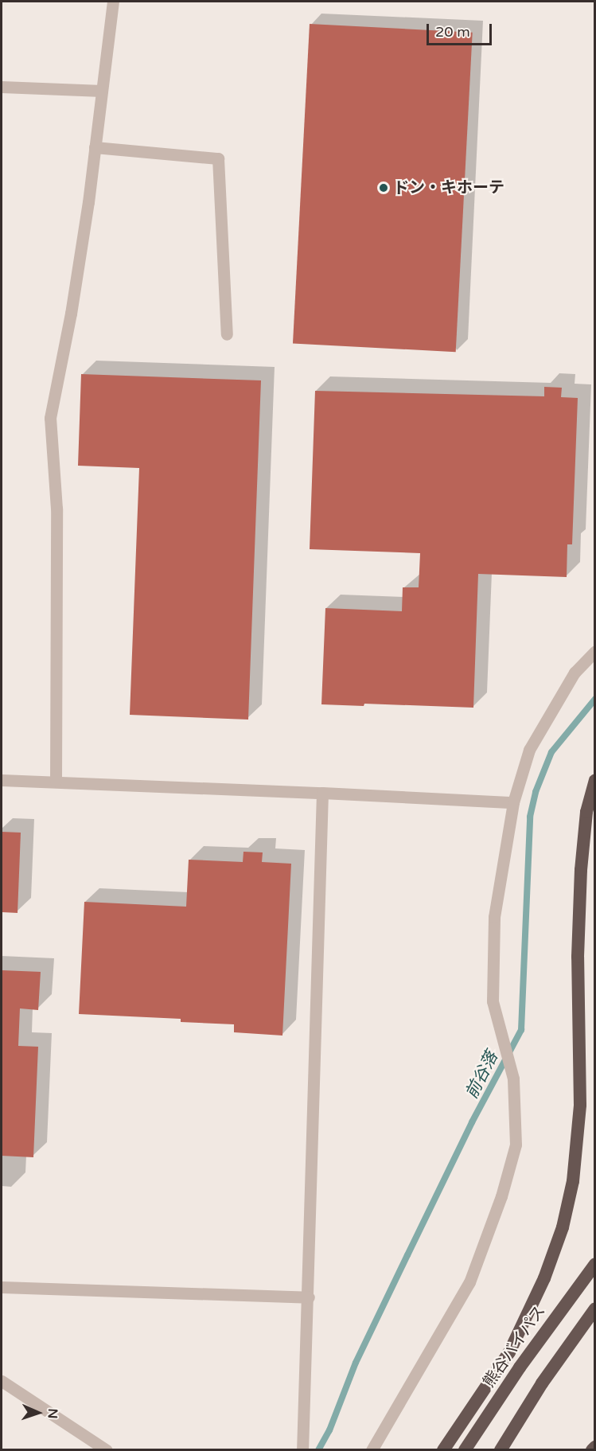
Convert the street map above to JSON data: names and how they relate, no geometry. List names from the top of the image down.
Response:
{
  "streets": {
    "highway": ["熊谷バイパス"]
  },
  "water": ["前谷落"],
  "places": ["ドン・キホーテ"],
  "scale_bar": "20 m",
  "north": "right"
}
